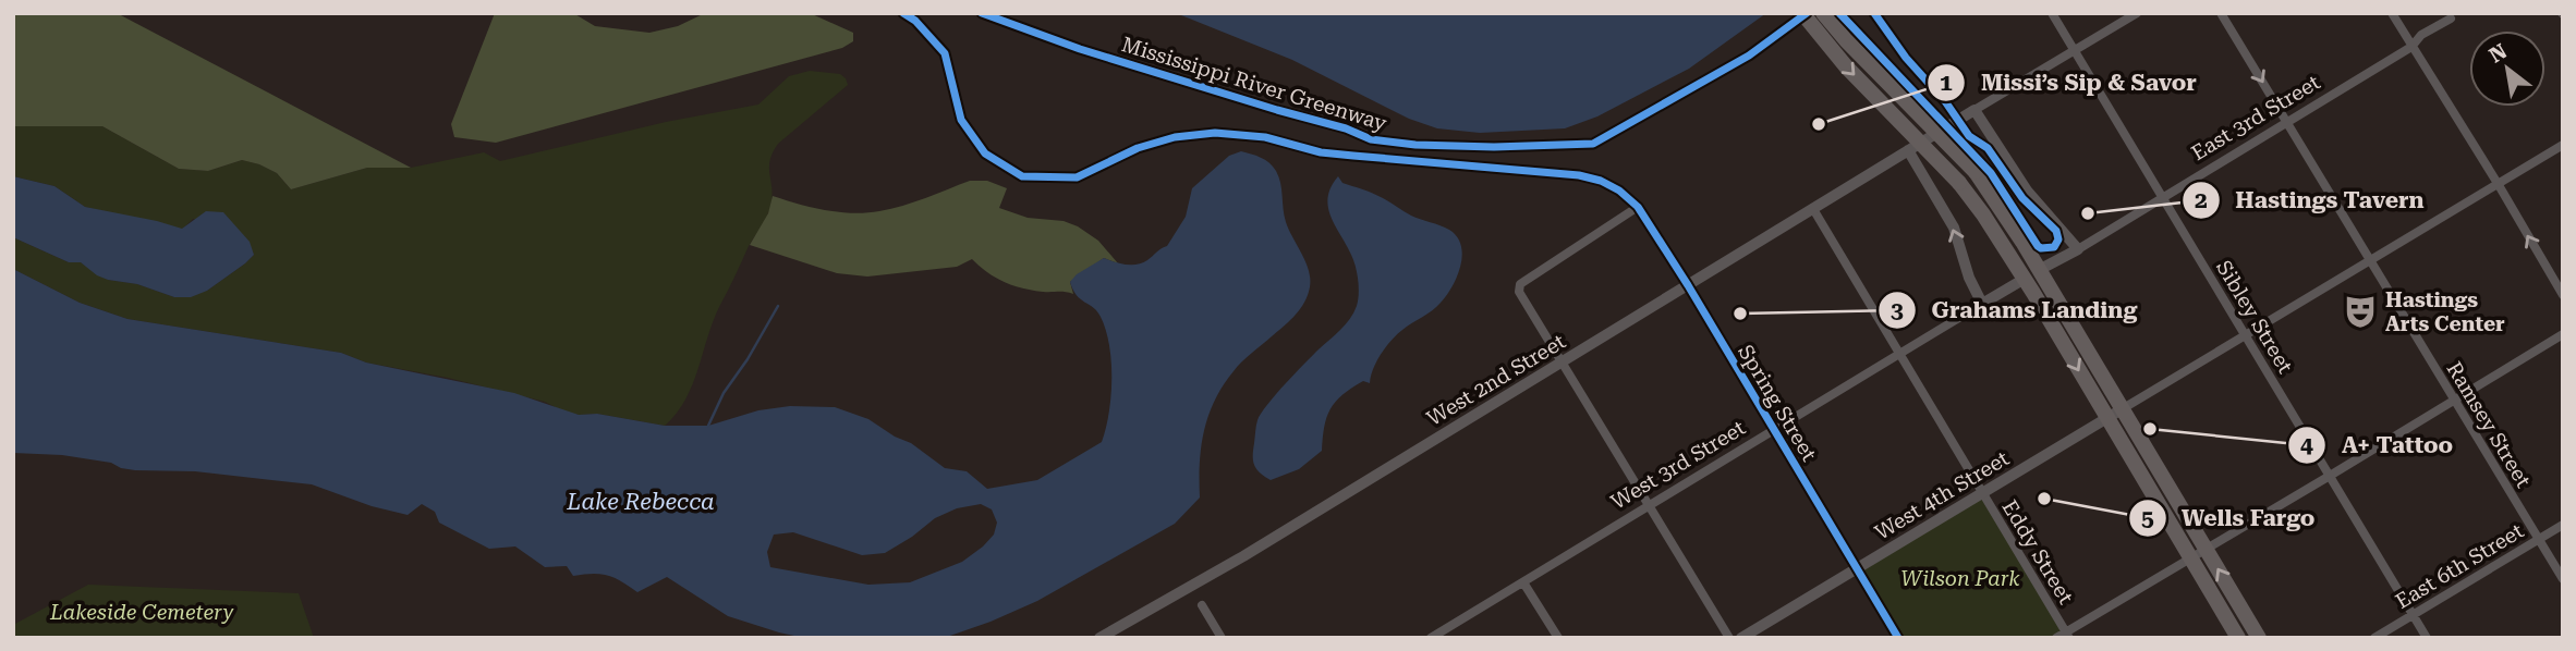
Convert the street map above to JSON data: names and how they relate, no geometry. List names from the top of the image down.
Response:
{
  "streets": {
    "street": [
      "East 3rd Street",
      "Sibley Street",
      "West 2nd Street",
      "Spring Street",
      "Ramsey Street",
      "West 3rd Street",
      "West 4th Street",
      "Eddy Street",
      "East 6th Street"
    ],
    "cycle path": ["Mississippi River Greenway"]
  },
  "crossings": [
    ["East 3rd Street", "Sibley Street"],
    ["East 3rd Street", "Ramsey Street"],
    ["East 3rd Street", "West 3rd Street"],
    ["Sibley Street", "East 6th Street"],
    ["West 2nd Street", "Spring Street"],
    ["West 2nd Street", "Eddy Street"],
    ["Spring Street", "West 3rd Street"],
    ["Spring Street", "West 4th Street"],
    ["Ramsey Street", "East 6th Street"],
    ["West 3rd Street", "Eddy Street"],
    ["West 4th Street", "Eddy Street"]
  ],
  "water": ["Lake Rebecca"],
  "parks": ["Wilson Park", "Lakeside Cemetery"],
  "places": {
    "other": [
      "Missi’s Sip & Savor",
      "Hastings Tavern",
      "Grahams Landing",
      "A+ Tattoo",
      "Wells Fargo"
    ],
    "theatre": ["Hastings Arts Center"]
  },
  "north": "top left"
}
